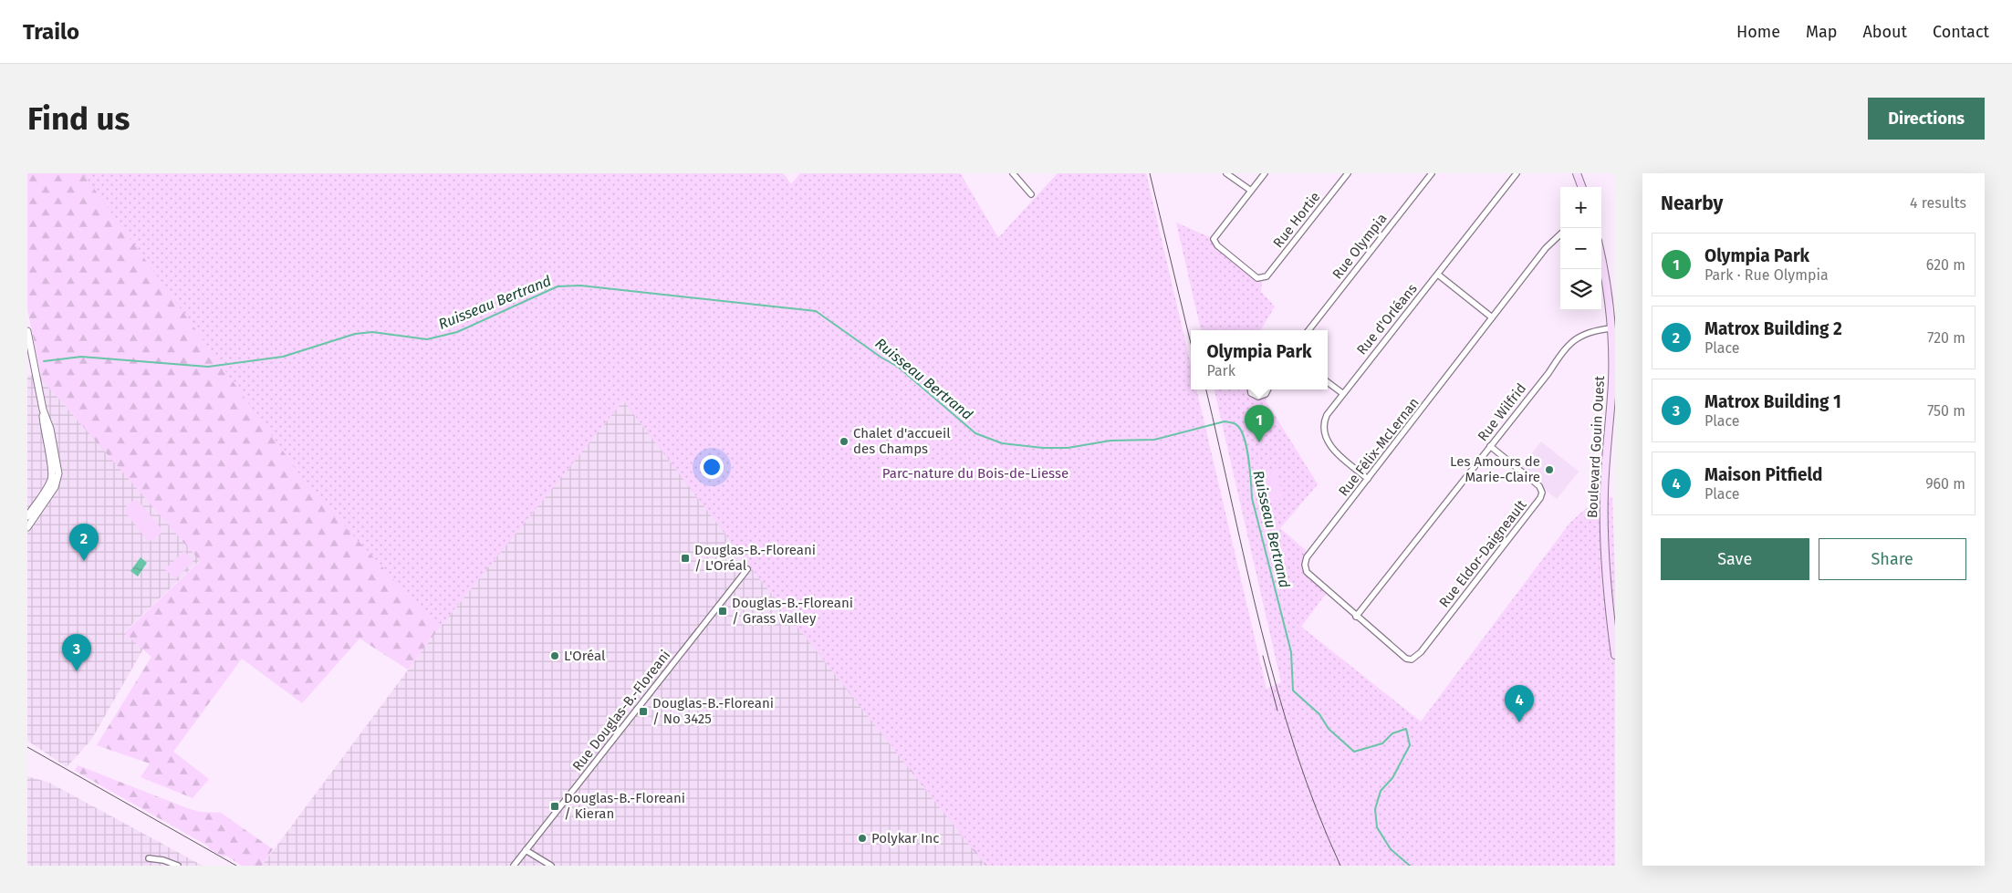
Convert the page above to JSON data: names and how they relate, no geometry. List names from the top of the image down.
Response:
{
  "streets": {
    "main road": ["Boulevard Gouin Ouest"],
    "street": [
      "Rue Hortie",
      "Rue Olympia",
      "Rue d'Orléans",
      "Rue Wilfrid",
      "Rue Félix-McLernan",
      "Rue Eldor-Daigneault",
      "Rue Douglas-B.-Floreani"
    ]
  },
  "crossings": [
    ["Rue d'Orléans", "Rue Félix-McLernan"],
    ["Rue Wilfrid", "Rue Félix-McLernan"],
    ["Rue Wilfrid", "Boulevard Gouin Ouest"],
    ["Rue Wilfrid", "Rue Eldor-Daigneault"],
    ["Rue Félix-McLernan", "Rue Eldor-Daigneault"]
  ],
  "water": ["Ruisseau Bertrand"],
  "parks": ["Parc-nature du Bois-de-Liesse"],
  "places": {
    "other": [
      "Chalet d'accueil des Champs",
      "Les Amours de Marie-Claire",
      "L'Oréal",
      "Polykar Inc"
    ],
    "transit": [
      "Douglas-B.-Floreani / L'Oréal",
      "Douglas-B.-Floreani / Grass Valley",
      "Douglas-B.-Floreani / No 3425",
      "Douglas-B.-Floreani / Kieran"
    ]
  },
  "page": {
    "header": "Trailo",
    "nav": [
      "Home",
      "Map",
      "About",
      "Contact"
    ],
    "buttons": [
      "Directions",
      ["Save", "Share"]
    ],
    "title": "Find us",
    "heading": ["Nearby", "4 results"],
    "map_buttons": ["+", "−"],
    "list": [
      {
        "mark": "1",
        "name": "Olympia Park",
        "note": "Park · Rue Olympia",
        "value": "620 m"
      },
      {
        "mark": "2",
        "name": "Matrox Building 2",
        "note": "Place",
        "value": "720 m"
      },
      {
        "mark": "3",
        "name": "Matrox Building 1",
        "note": "Place",
        "value": "750 m"
      },
      {
        "mark": "4",
        "name": "Maison Pitfield",
        "note": "Place",
        "value": "960 m"
      }
    ],
    "popup": ["Olympia Park", "Park"],
    "pins": [
      "1",
      "2",
      "3",
      "4"
    ]
  }
}
